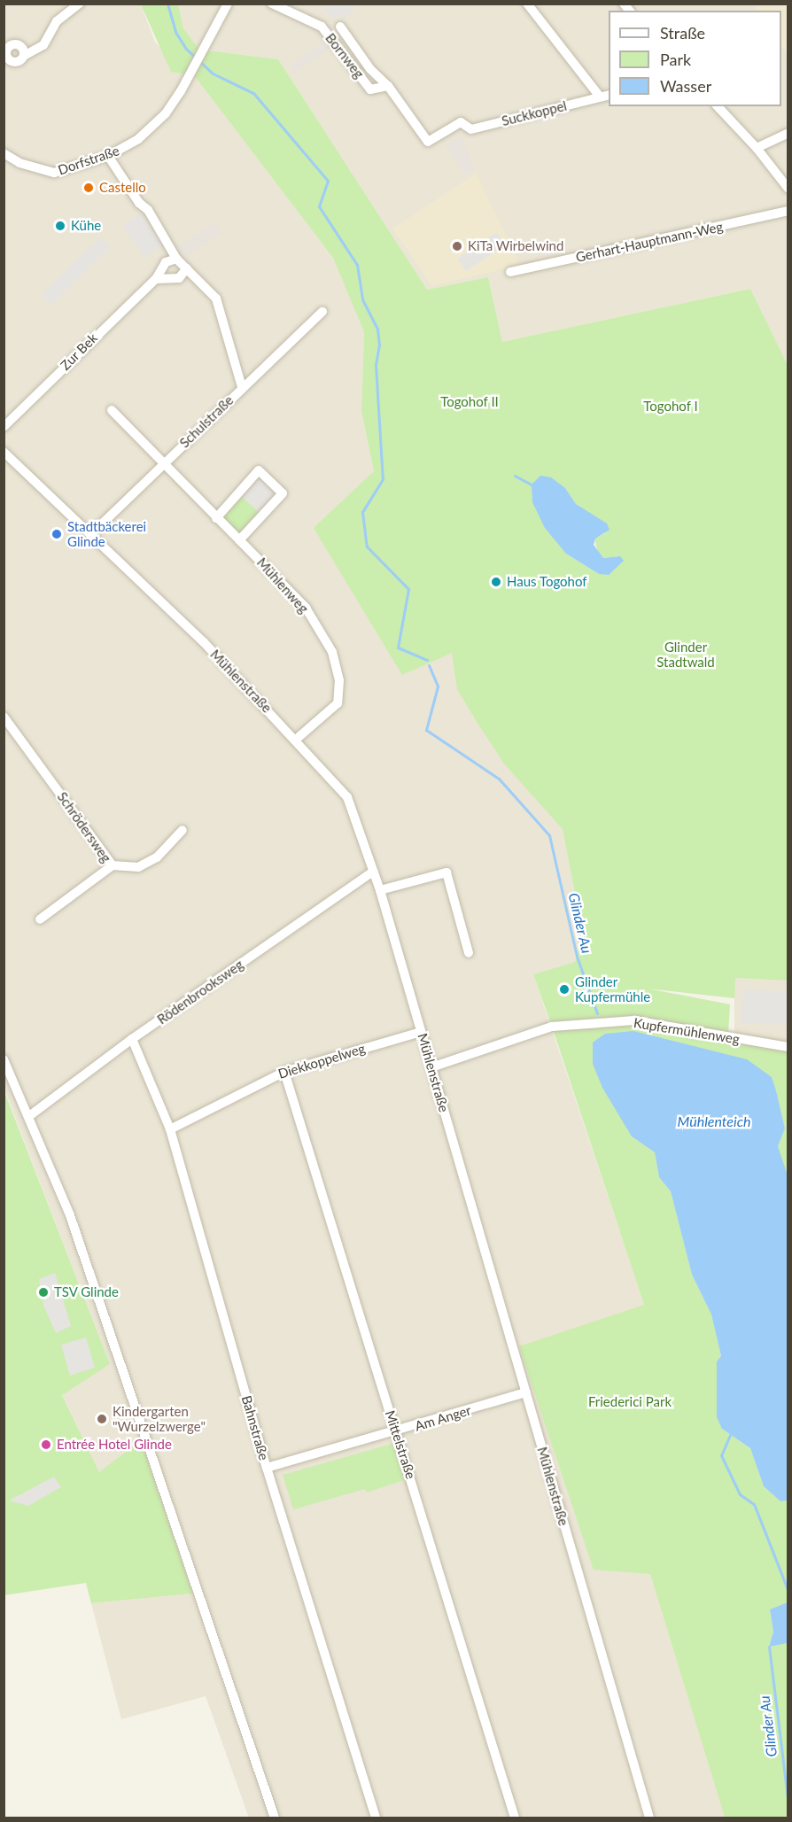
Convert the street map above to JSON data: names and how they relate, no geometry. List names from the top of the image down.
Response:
{
  "streets": {
    "street": [
      "Bornweg",
      "Suckkoppel",
      "Dorfstraße",
      "Gerhart-Hauptmann-Weg",
      "Zur Bek",
      "Schulstraße",
      "Mühlenweg",
      "Mühlenstraße",
      "Schrödersweg",
      "Rödenbrooksweg",
      "Kupfermühlenweg",
      "Diekkoppelweg",
      "Am Anger",
      "Bahnstraße",
      "Mittelstraße"
    ]
  },
  "crossings": [
    ["Bornweg", "Suckkoppel"],
    ["Schulstraße", "Mühlenweg"],
    ["Schulstraße", "Mühlenstraße"],
    ["Mühlenweg", "Mühlenstraße"],
    ["Mühlenstraße", "Rödenbrooksweg"],
    ["Mühlenstraße", "Kupfermühlenweg"],
    ["Mühlenstraße", "Diekkoppelweg"],
    ["Mühlenstraße", "Am Anger"],
    ["Rödenbrooksweg", "Bahnstraße"],
    ["Diekkoppelweg", "Bahnstraße"],
    ["Diekkoppelweg", "Mittelstraße"],
    ["Am Anger", "Bahnstraße"],
    ["Am Anger", "Mittelstraße"]
  ],
  "water": ["Glinder Au", "Mühlenteich"],
  "parks": [
    "Togohof II",
    "Togohof I",
    "Glinder Stadtwald",
    "Friederici Park"
  ],
  "places": [
    "Castello",
    "Kühe",
    "KiTa Wirbelwind",
    "Stadtbäckerei Glinde",
    "Haus Togohof",
    "Glinder Kupfermühle",
    "TSV Glinde",
    "Kindergarten \"Wurzelzwerge\"",
    "Entrée Hotel Glinde"
  ],
  "legend": ["Straße", "Park", "Wasser"]
}
